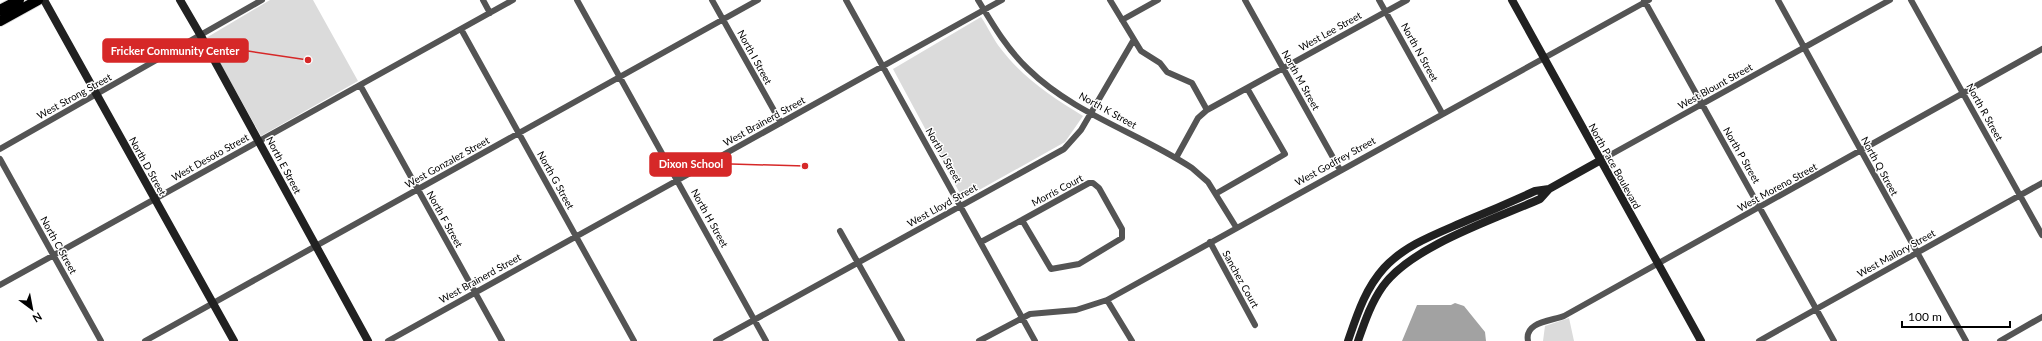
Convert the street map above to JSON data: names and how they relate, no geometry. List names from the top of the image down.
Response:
{
  "streets": {
    "street": [
      "West Lee Street",
      "North N Street",
      "North I Street",
      "North M Street",
      "West Blount Street",
      "West Strong Street",
      "North K Street",
      "North R Street",
      "West Brainerd Street",
      "North J Street",
      "North P Street",
      "West Desoto Street",
      "West Godfrey Street",
      "West Gonzalez Street",
      "North E Street",
      "North D Street",
      "North Pace Boulevard",
      "North Q Street",
      "North G Street",
      "West Moreno Street",
      "Morris Court",
      "West Lloyd Street",
      "North H Street",
      "North F Street",
      "North C Street",
      "West Mallory Street",
      "Sanchez Court"
    ]
  },
  "crossings": [
    ["West Lee Street", "North N Street"],
    ["West Lee Street", "North M Street"],
    ["North N Street", "West Godfrey Street"],
    ["North I Street", "West Brainerd Street"],
    ["North I Street", "West Gonzalez Street"],
    ["North M Street", "West Godfrey Street"],
    ["West Blount Street", "North P Street"],
    ["West Blount Street", "North Pace Boulevard"],
    ["West Blount Street", "North Q Street"],
    ["West Strong Street", "North E Street"],
    ["West Strong Street", "North D Street"],
    ["North K Street", "West Brainerd Street"],
    ["North K Street", "West Godfrey Street"],
    ["North K Street", "West Lloyd Street"],
    ["North R Street", "West Moreno Street"],
    ["North R Street", "West Mallory Street"],
    ["West Brainerd Street", "North J Street"],
    ["West Brainerd Street", "North G Street"],
    ["West Brainerd Street", "North H Street"],
    ["West Brainerd Street", "North F Street"],
    ["North J Street", "West Godfrey Street"],
    ["North J Street", "Morris Court"],
    ["North J Street", "West Lloyd Street"],
    ["North P Street", "West Godfrey Street"],
    ["North P Street", "West Moreno Street"],
    ["North P Street", "West Mallory Street"],
    ["West Desoto Street", "North E Street"],
    ["West Desoto Street", "North D Street"],
    ["West Desoto Street", "North G Street"],
    ["West Desoto Street", "North F Street"],
    ["West Desoto Street", "North C Street"],
    ["West Godfrey Street", "North Pace Boulevard"],
    ["West Godfrey Street", "Sanchez Court"],
    ["West Gonzalez Street", "North E Street"],
    ["West Gonzalez Street", "North D Street"],
    ["West Gonzalez Street", "North G Street"],
    ["West Gonzalez Street", "North H Street"],
    ["West Gonzalez Street", "North F Street"],
    ["North Pace Boulevard", "West Moreno Street"],
    ["North Q Street", "West Moreno Street"],
    ["North Q Street", "West Mallory Street"],
    ["West Lloyd Street", "North H Street"]
  ],
  "places": ["Fricker Community Center", "Dixon School"],
  "scale_bar": "100 m",
  "north": "bottom right"
}
